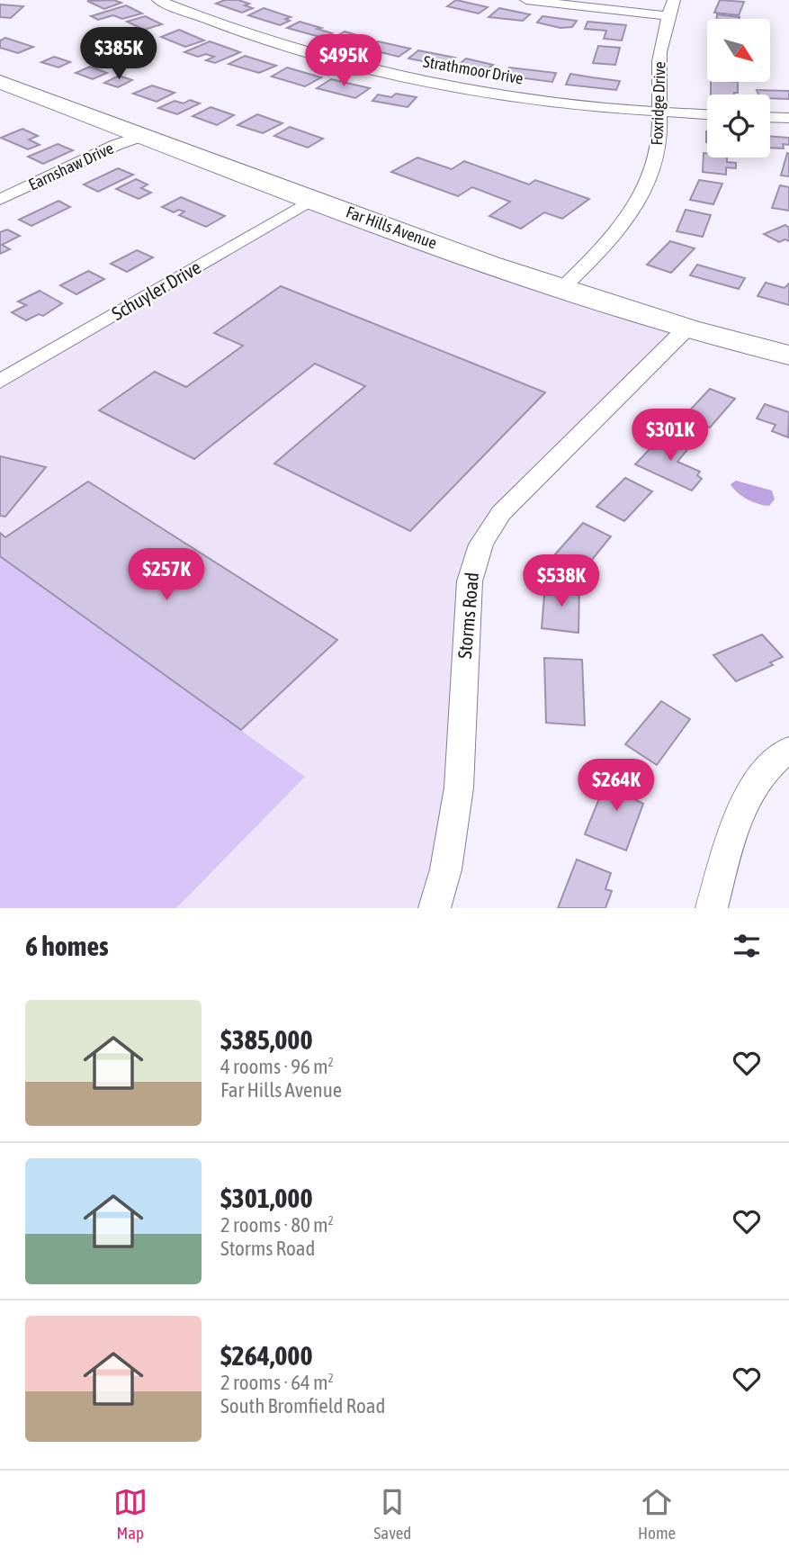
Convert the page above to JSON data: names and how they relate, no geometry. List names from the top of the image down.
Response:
{
  "streets": {
    "main road": ["Far Hills Avenue"],
    "street": [
      "Strathmoor Drive",
      "Foxridge Drive",
      "Earnshaw Drive",
      "Schuyler Drive",
      "Storms Road"
    ]
  },
  "crossings": [
    ["Strathmoor Drive", "Foxridge Drive"],
    ["Foxridge Drive", "Far Hills Avenue"],
    ["Earnshaw Drive", "Far Hills Avenue"],
    ["Far Hills Avenue", "Schuyler Drive"],
    ["Far Hills Avenue", "Storms Road"]
  ],
  "north": "bottom right",
  "page": {
    "price": [
      "$385K",
      "$495K",
      "$301K",
      "$257K",
      "$538K",
      "$264K"
    ],
    "heading": "6 homes",
    "list": [
      {
        "name": "$385,000",
        "note": "4 rooms · 96 m² · Far Hills Avenue"
      },
      {
        "name": "$301,000",
        "note": "2 rooms · 80 m² · Storms Road"
      },
      {
        "name": "$264,000",
        "note": "2 rooms · 64 m² · South Bromfield Road"
      }
    ],
    "tabs": ["Map", "Saved", "Home"]
  }
}
